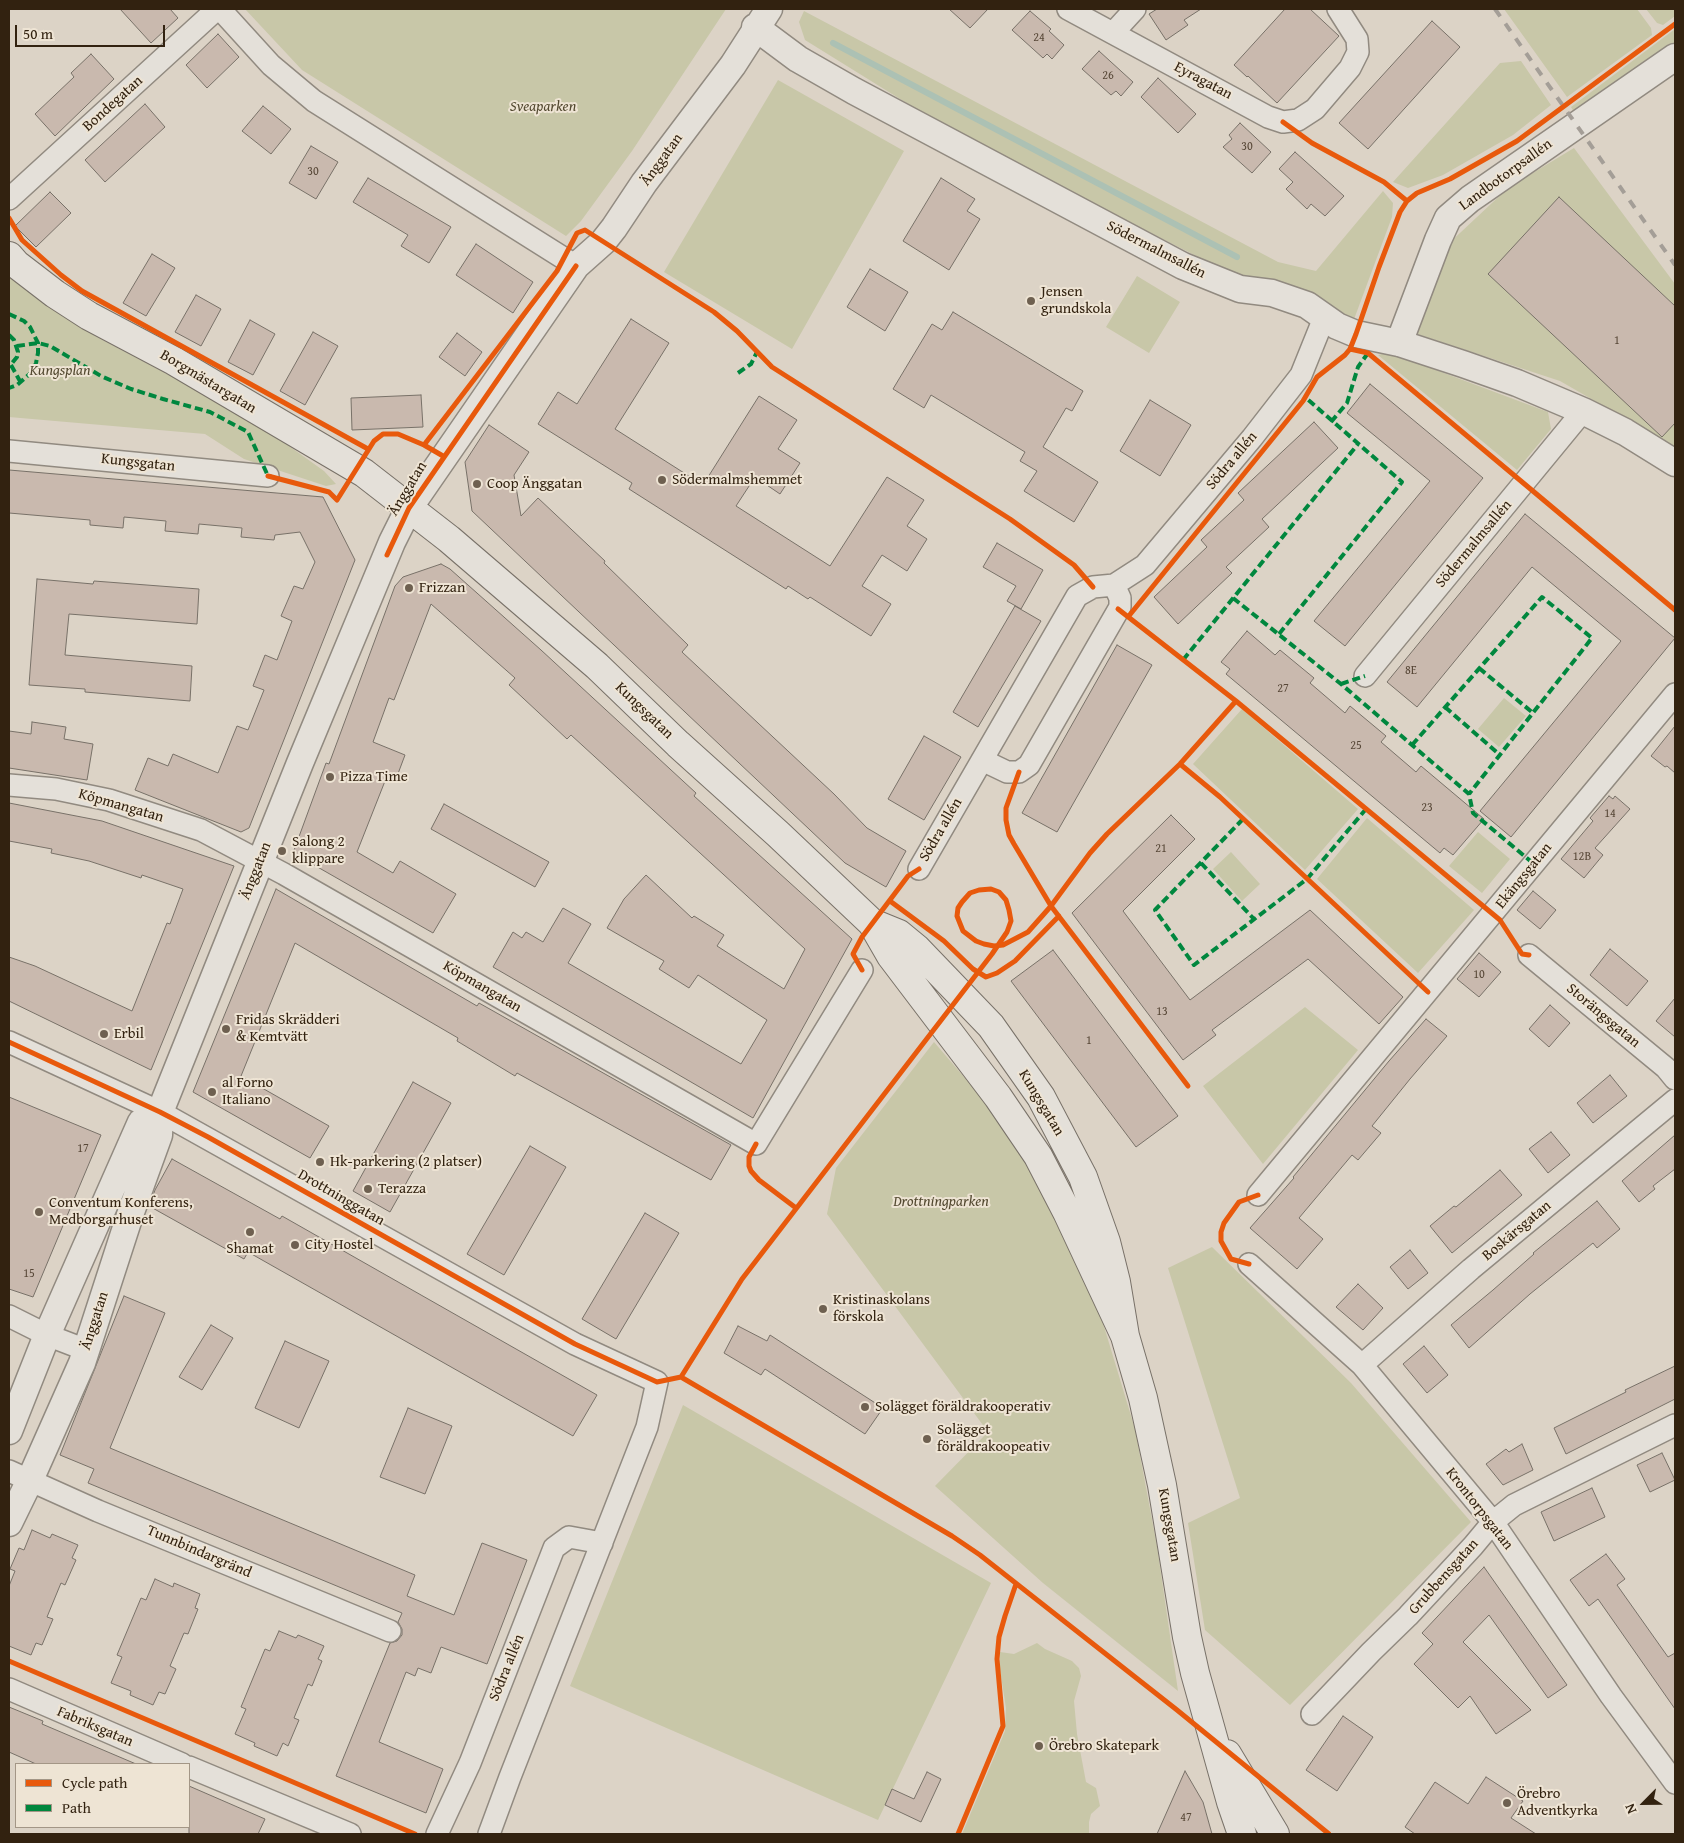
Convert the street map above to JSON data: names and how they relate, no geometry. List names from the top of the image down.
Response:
{
  "streets": {
    "main road": ["Borgmästargatan", "Kungsgatan"],
    "street": [
      "Eyragatan",
      "Bondegatan",
      "Änggatan",
      "Landbotorpsallén",
      "Södermalmsallén",
      "Södra allén",
      "Köpmangatan",
      "Ekängsgatan",
      "Storängsgatan",
      "Drottninggatan",
      "Boskärsgatan",
      "Krontorpsgatan",
      "Tunnbindargränd",
      "Grubbensgatan",
      "Fabriksgatan"
    ]
  },
  "crossings": [
    ["Änggatan", "Södermalmsallén"],
    ["Änggatan", "Borgmästargatan"],
    ["Änggatan", "Kungsgatan"],
    ["Änggatan", "Köpmangatan"],
    ["Änggatan", "Drottninggatan"],
    ["Änggatan", "Tunnbindargränd"],
    ["Landbotorpsallén", "Södermalmsallén"],
    ["Södermalmsallén", "Södra allén"],
    ["Borgmästargatan", "Kungsgatan"],
    ["Södra allén", "Drottninggatan"],
    ["Boskärsgatan", "Krontorpsgatan"],
    ["Krontorpsgatan", "Grubbensgatan"]
  ],
  "parks": ["Sveaparken", "Kungsplan", "Drottningparken"],
  "places": [
    "Jensen grundskola",
    "Södermalmshemmet",
    "Coop Änggatan",
    "Frizzan",
    "Pizza Time",
    "Salong 2 klippare",
    "Fridas Skrädderi & Kemtvätt",
    "Erbil",
    "al Forno Italiano",
    "Hk-parkering (2 platser)",
    "Terazza",
    "Conventum Konferens, Medborgarhuset",
    "Shamat",
    "City Hostel",
    "Kristinaskolans förskola",
    "Solägget föräldrakooperativ",
    "Solägget föräldrakoopeativ",
    "Örebro Skatepark",
    "Örebro Adventkyrka"
  ],
  "house_numbers": [
    "24",
    "26",
    "30",
    "30",
    "1",
    "8E",
    "27",
    "25",
    "23",
    "14",
    "21",
    "12B",
    "10",
    "13",
    "1",
    "17",
    "15",
    "47"
  ],
  "legend": ["Cycle path", "Path"],
  "scale_bar": "50 m",
  "north": "bottom left"
}
